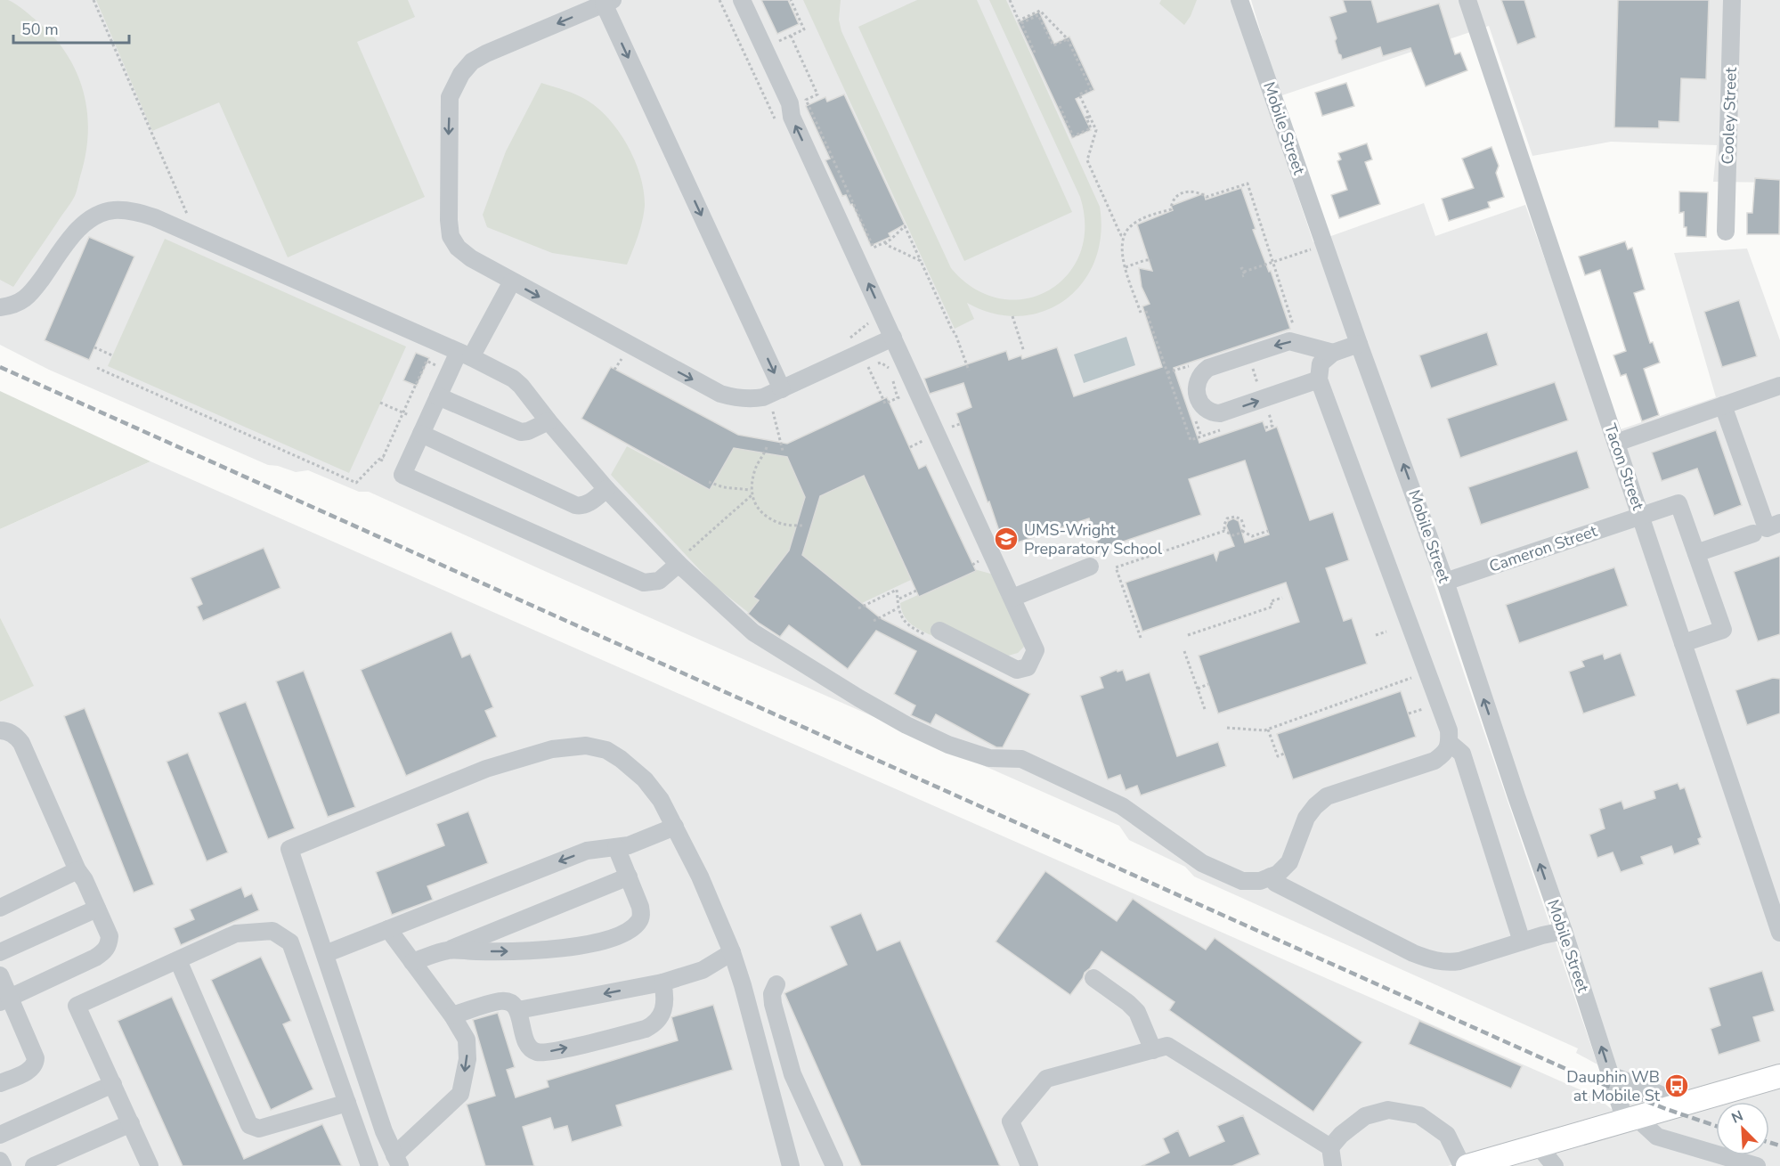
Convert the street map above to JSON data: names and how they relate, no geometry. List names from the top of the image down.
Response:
{
  "streets": {
    "street": [
      "Cooley Street",
      "Mobile Street",
      "Tacon Street",
      "Cameron Street"
    ]
  },
  "crossings": [
    ["Mobile Street", "Cameron Street"],
    ["Tacon Street", "Cameron Street"]
  ],
  "places": {
    "school or university": ["UMS-Wright Preparatory School"],
    "bus stop": ["Dauphin WB at Mobile St"]
  },
  "scale_bar": "50 m",
  "north": "top left"
}
